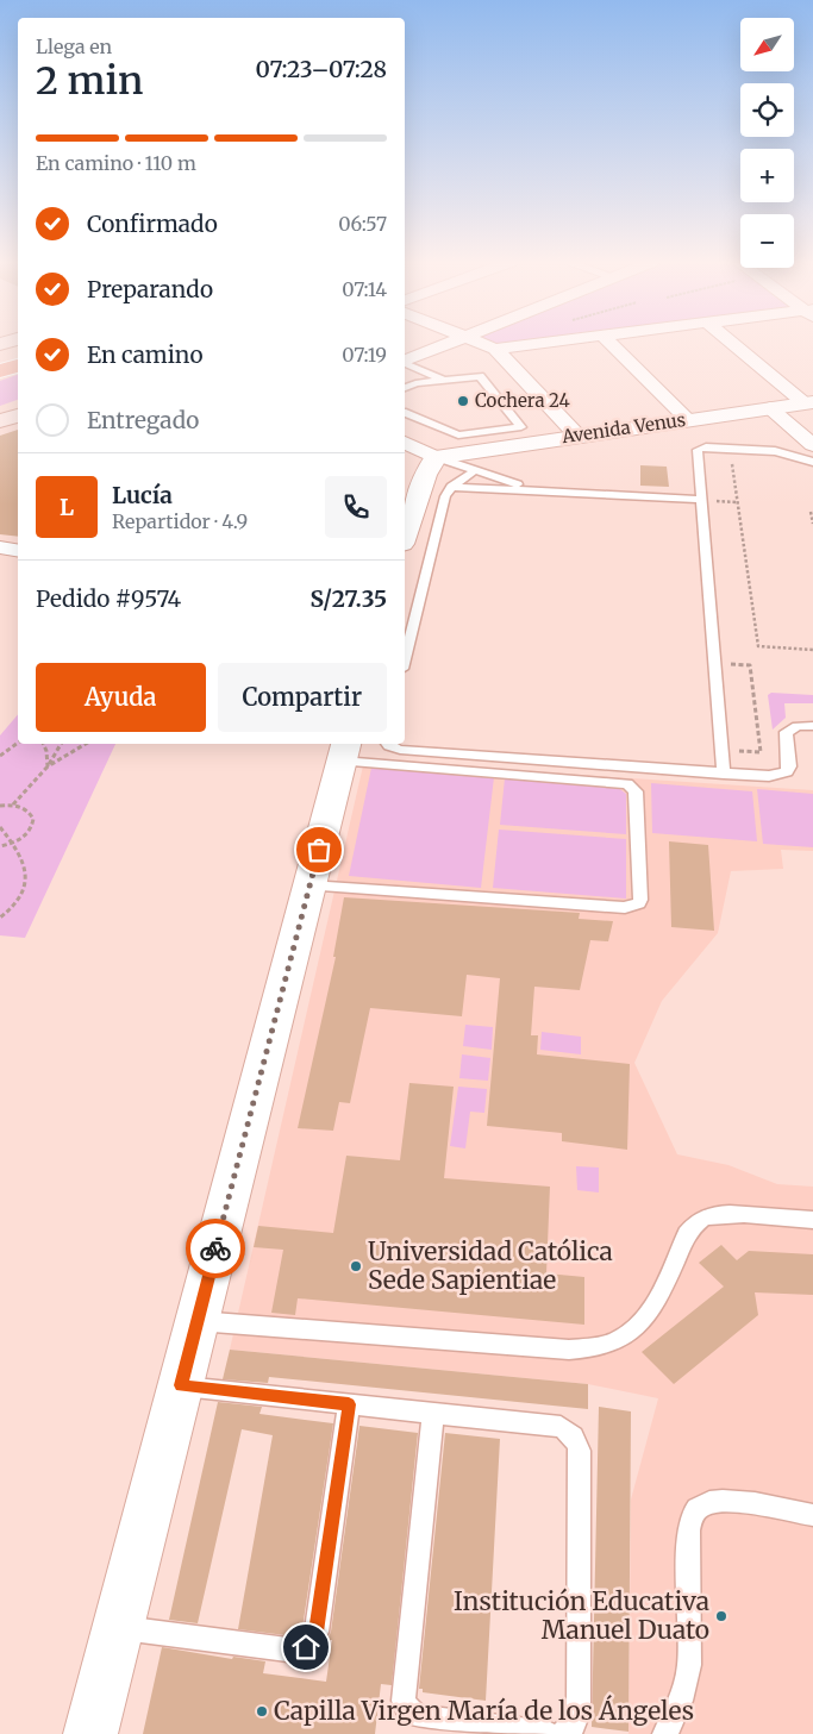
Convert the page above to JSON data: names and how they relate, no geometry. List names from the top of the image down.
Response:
{
  "streets": {
    "street": ["Avenida Venus"]
  },
  "places": [
    "Cochera 24",
    "Universidad Católica Sede Sapientiae",
    "Institución Educativa Manuel Duato",
    "Capilla Virgen María de los Ángeles"
  ],
  "north": "bottom left",
  "page": {
    "map_buttons": ["+", "−"],
    "heading": ["2 min", "Llega en", "07:23–07:28"],
    "panel": [
      "Lucía",
      "Repartidor · 4.9",
      "Pedido #9574",
      "S/27.35"
    ],
    "bar": "En camino · 110 m",
    "list": [
      ["Confirmado", "06:57"],
      ["Preparando", "07:14"],
      ["En camino", "07:19"],
      "Entregado"
    ],
    "round": "L",
    "buttons": ["Ayuda", "Compartir"]
  }
}
